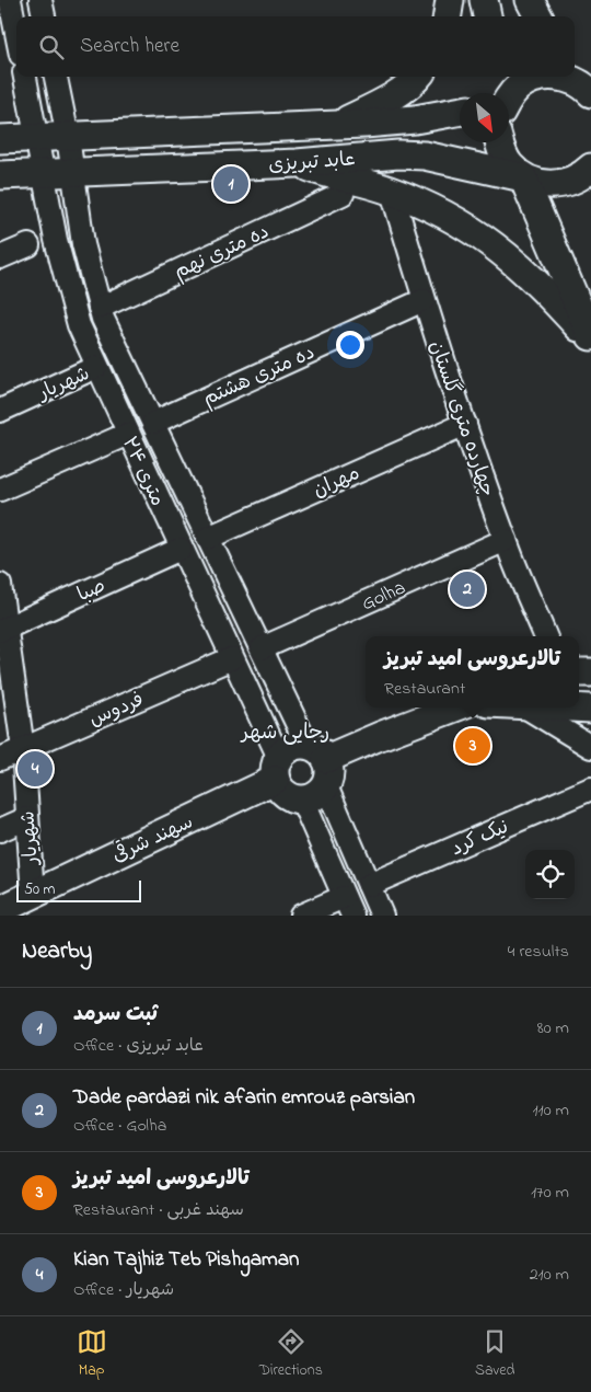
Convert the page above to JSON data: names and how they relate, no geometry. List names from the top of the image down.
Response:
{
  "streets": {
    "main road": ["عابد تبریزی", "سهند شرقی"],
    "street": [
      "ده متری نهم",
      "ده متری هشتم",
      "شهریار",
      "چهارده متری گلستان",
      "۲۴ متری",
      "مهران",
      "صبا",
      "Golha",
      "فردوس",
      "نیک کرد"
    ]
  },
  "crossings": [
    ["عابد تبریزی", "۲۴ متری"],
    ["ده متری نهم", "۲۴ متری"],
    ["ده متری هشتم", "چهارده متری گلستان"],
    ["ده متری هشتم", "۲۴ متری"],
    ["شهریار", "۲۴ متری"],
    ["شهریار", "صبا"],
    ["شهریار", "فردوس"],
    ["شهریار", "سهند شرقی"],
    ["چهارده متری گلستان", "مهران"],
    ["چهارده متری گلستان", "Golha"],
    ["۲۴ متری", "مهران"],
    ["۲۴ متری", "صبا"],
    ["۲۴ متری", "Golha"],
    ["۲۴ متری", "فردوس"],
    ["۲۴ متری", "سهند شرقی"]
  ],
  "districts": ["رجایی شهر"],
  "scale_bar": "50 m",
  "north": "bottom right",
  "page": {
    "search": "Search here",
    "pins": [
      "1",
      "2",
      "3",
      "4"
    ],
    "popup": ["تالارعروسی امید تبریز", "Restaurant"],
    "scale": "50 m",
    "heading": ["Nearby", "4 results"],
    "list": [
      {
        "mark": "1",
        "name": "ثبت سرمد",
        "note": "Office · عابد تبریزی",
        "value": "80 m"
      },
      {
        "mark": "2",
        "name": "Dade pardazi nik afarin emrouz parsian",
        "note": "Office · Golha",
        "value": "110 m"
      },
      {
        "mark": "3",
        "name": "تالارعروسی امید تبریز",
        "note": "Restaurant · سهند غربی",
        "value": "170 m"
      },
      {
        "mark": "4",
        "name": "Kian Tajhiz Teb Pishgaman",
        "note": "Office · شهریار",
        "value": "210 m"
      }
    ],
    "nav": ["Map", "Directions", "Saved"]
  }
}
